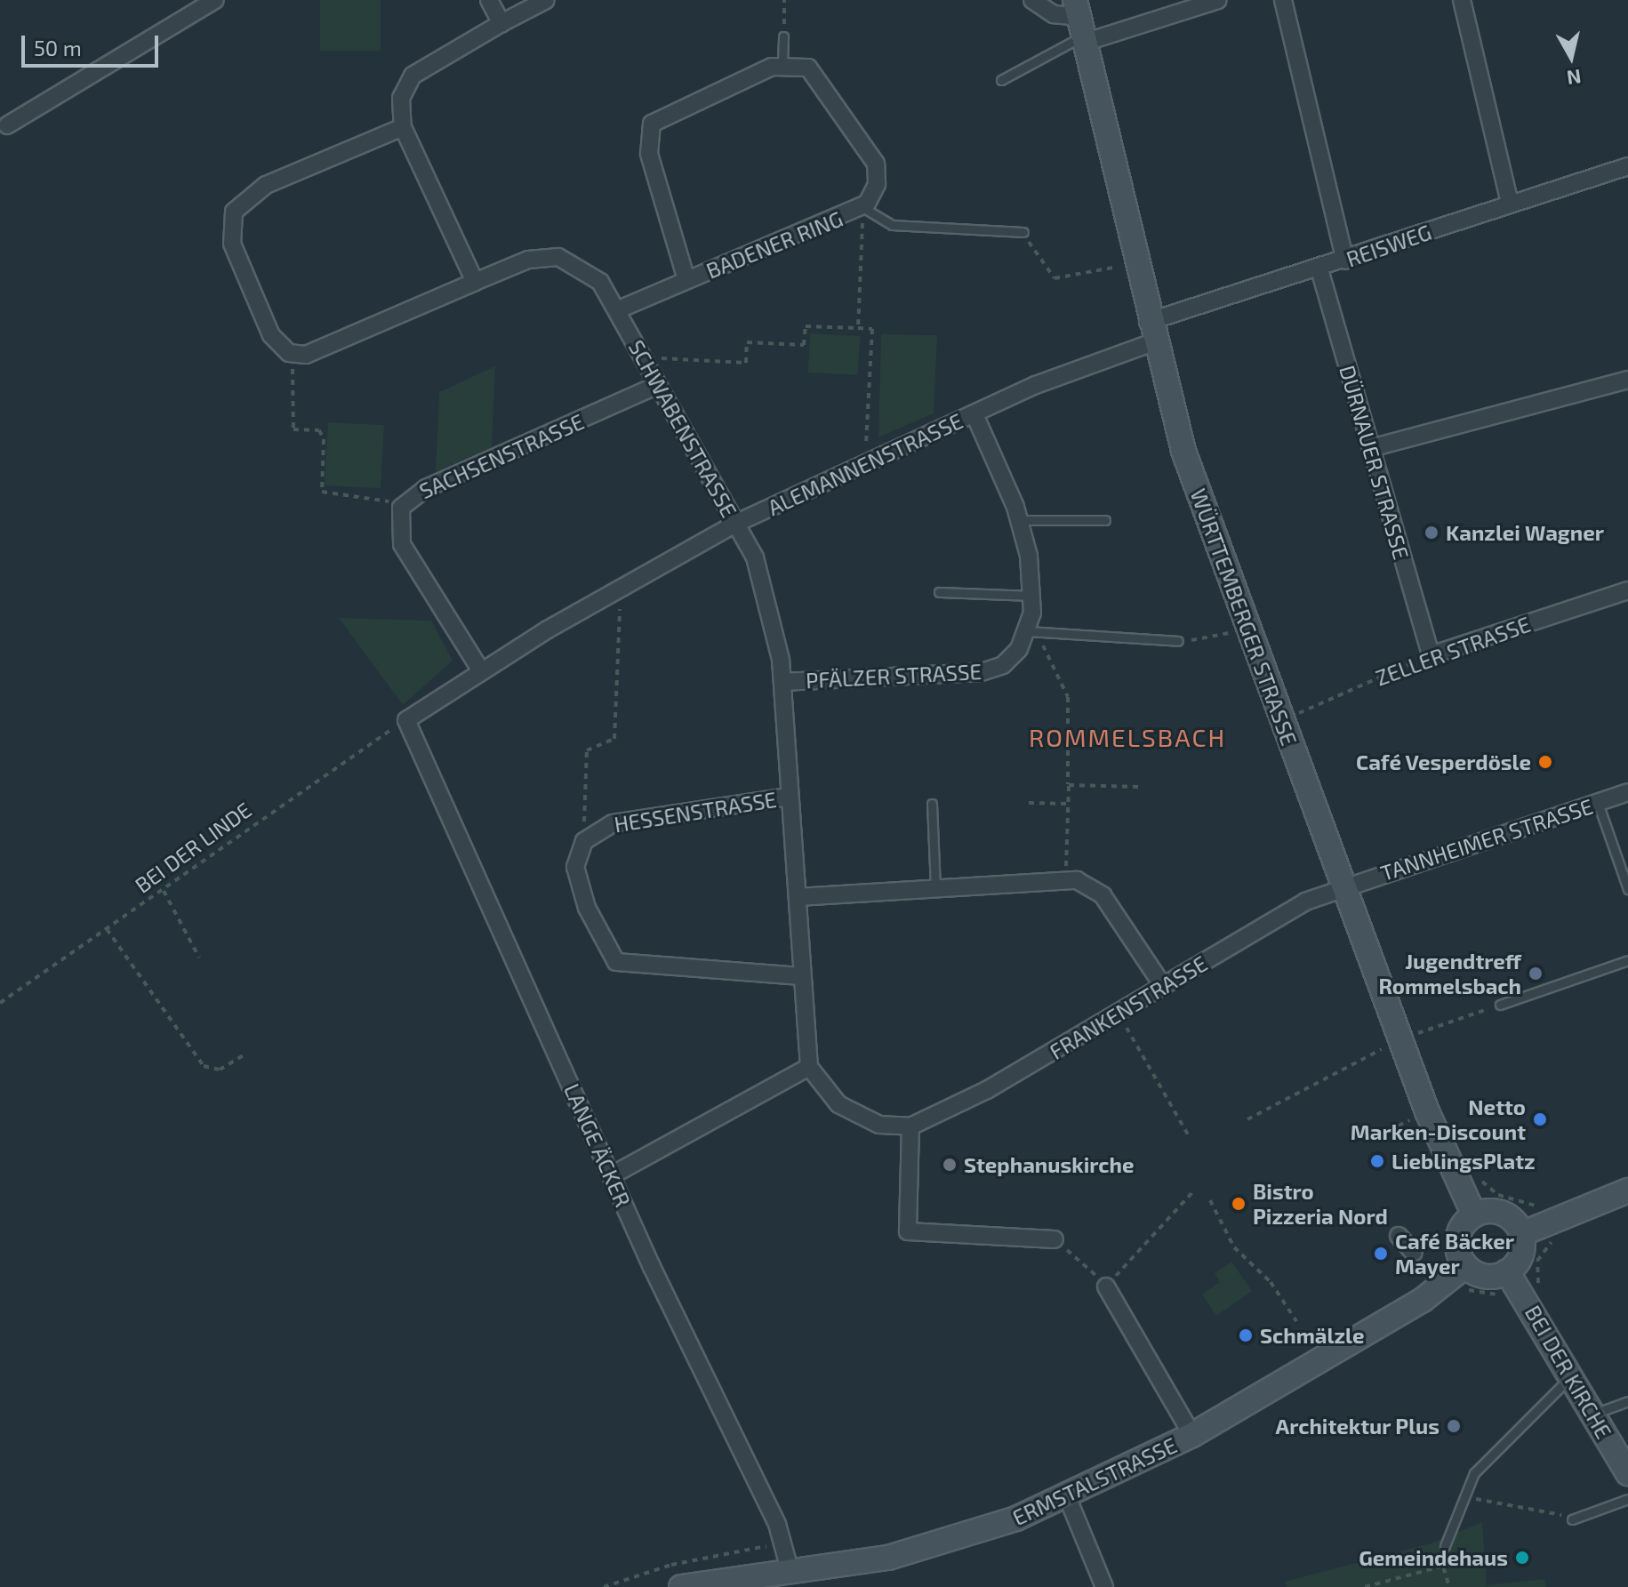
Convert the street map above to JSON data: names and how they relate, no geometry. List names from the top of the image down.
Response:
{
  "streets": {
    "main road": ["WÜRTTEMBERGER STRASSE", "BEI DER KIRCHE", "ERMSTALSTRASSE"],
    "street": [
      "BADENER RING",
      "REISWEG",
      "SCHWABENSTRASSE",
      "SACHSENSTRASSE",
      "DÜRNAUER STRASSE",
      "ALEMANNENSTRASSE",
      "ZELLER STRASSE",
      "PFÄLZER STRASSE",
      "HESSENSTRASSE",
      "TANNHEIMER STRASSE",
      "FRANKENSTRASSE",
      "LANGE ÄCKER"
    ],
    "path": ["BEI DER LINDE"]
  },
  "crossings": [
    ["BADENER RING", "SCHWABENSTRASSE"],
    ["REISWEG", "DÜRNAUER STRASSE"],
    ["REISWEG", "ALEMANNENSTRASSE"],
    ["REISWEG", "WÜRTTEMBERGER STRASSE"],
    ["SCHWABENSTRASSE", "SACHSENSTRASSE"],
    ["SCHWABENSTRASSE", "ALEMANNENSTRASSE"],
    ["SCHWABENSTRASSE", "PFÄLZER STRASSE"],
    ["SCHWABENSTRASSE", "HESSENSTRASSE"],
    ["SACHSENSTRASSE", "ALEMANNENSTRASSE"],
    ["DÜRNAUER STRASSE", "ZELLER STRASSE"],
    ["ALEMANNENSTRASSE", "WÜRTTEMBERGER STRASSE"],
    ["ALEMANNENSTRASSE", "PFÄLZER STRASSE"],
    ["ALEMANNENSTRASSE", "BEI DER LINDE"],
    ["ALEMANNENSTRASSE", "LANGE ÄCKER"],
    ["WÜRTTEMBERGER STRASSE", "ZELLER STRASSE"],
    ["WÜRTTEMBERGER STRASSE", "TANNHEIMER STRASSE"],
    ["WÜRTTEMBERGER STRASSE", "FRANKENSTRASSE"],
    ["WÜRTTEMBERGER STRASSE", "BEI DER KIRCHE"],
    ["WÜRTTEMBERGER STRASSE", "ERMSTALSTRASSE"],
    ["TANNHEIMER STRASSE", "FRANKENSTRASSE"],
    ["BEI DER LINDE", "LANGE ÄCKER"],
    ["LANGE ÄCKER", "ERMSTALSTRASSE"],
    ["BEI DER KIRCHE", "ERMSTALSTRASSE"]
  ],
  "districts": ["ROMMELSBACH"],
  "places": [
    "Kanzlei Wagner",
    "Café Vesperdösle",
    "Jugendtreff Rommelsbach",
    "Netto Marken-Discount",
    "LieblingsPlatz",
    "Stephanuskirche",
    "Bistro Pizzeria Nord",
    "Café Bäcker Mayer",
    "Schmälzle",
    "Architektur Plus",
    "Gemeindehaus"
  ],
  "scale_bar": "50 m",
  "north": "bottom"
}
